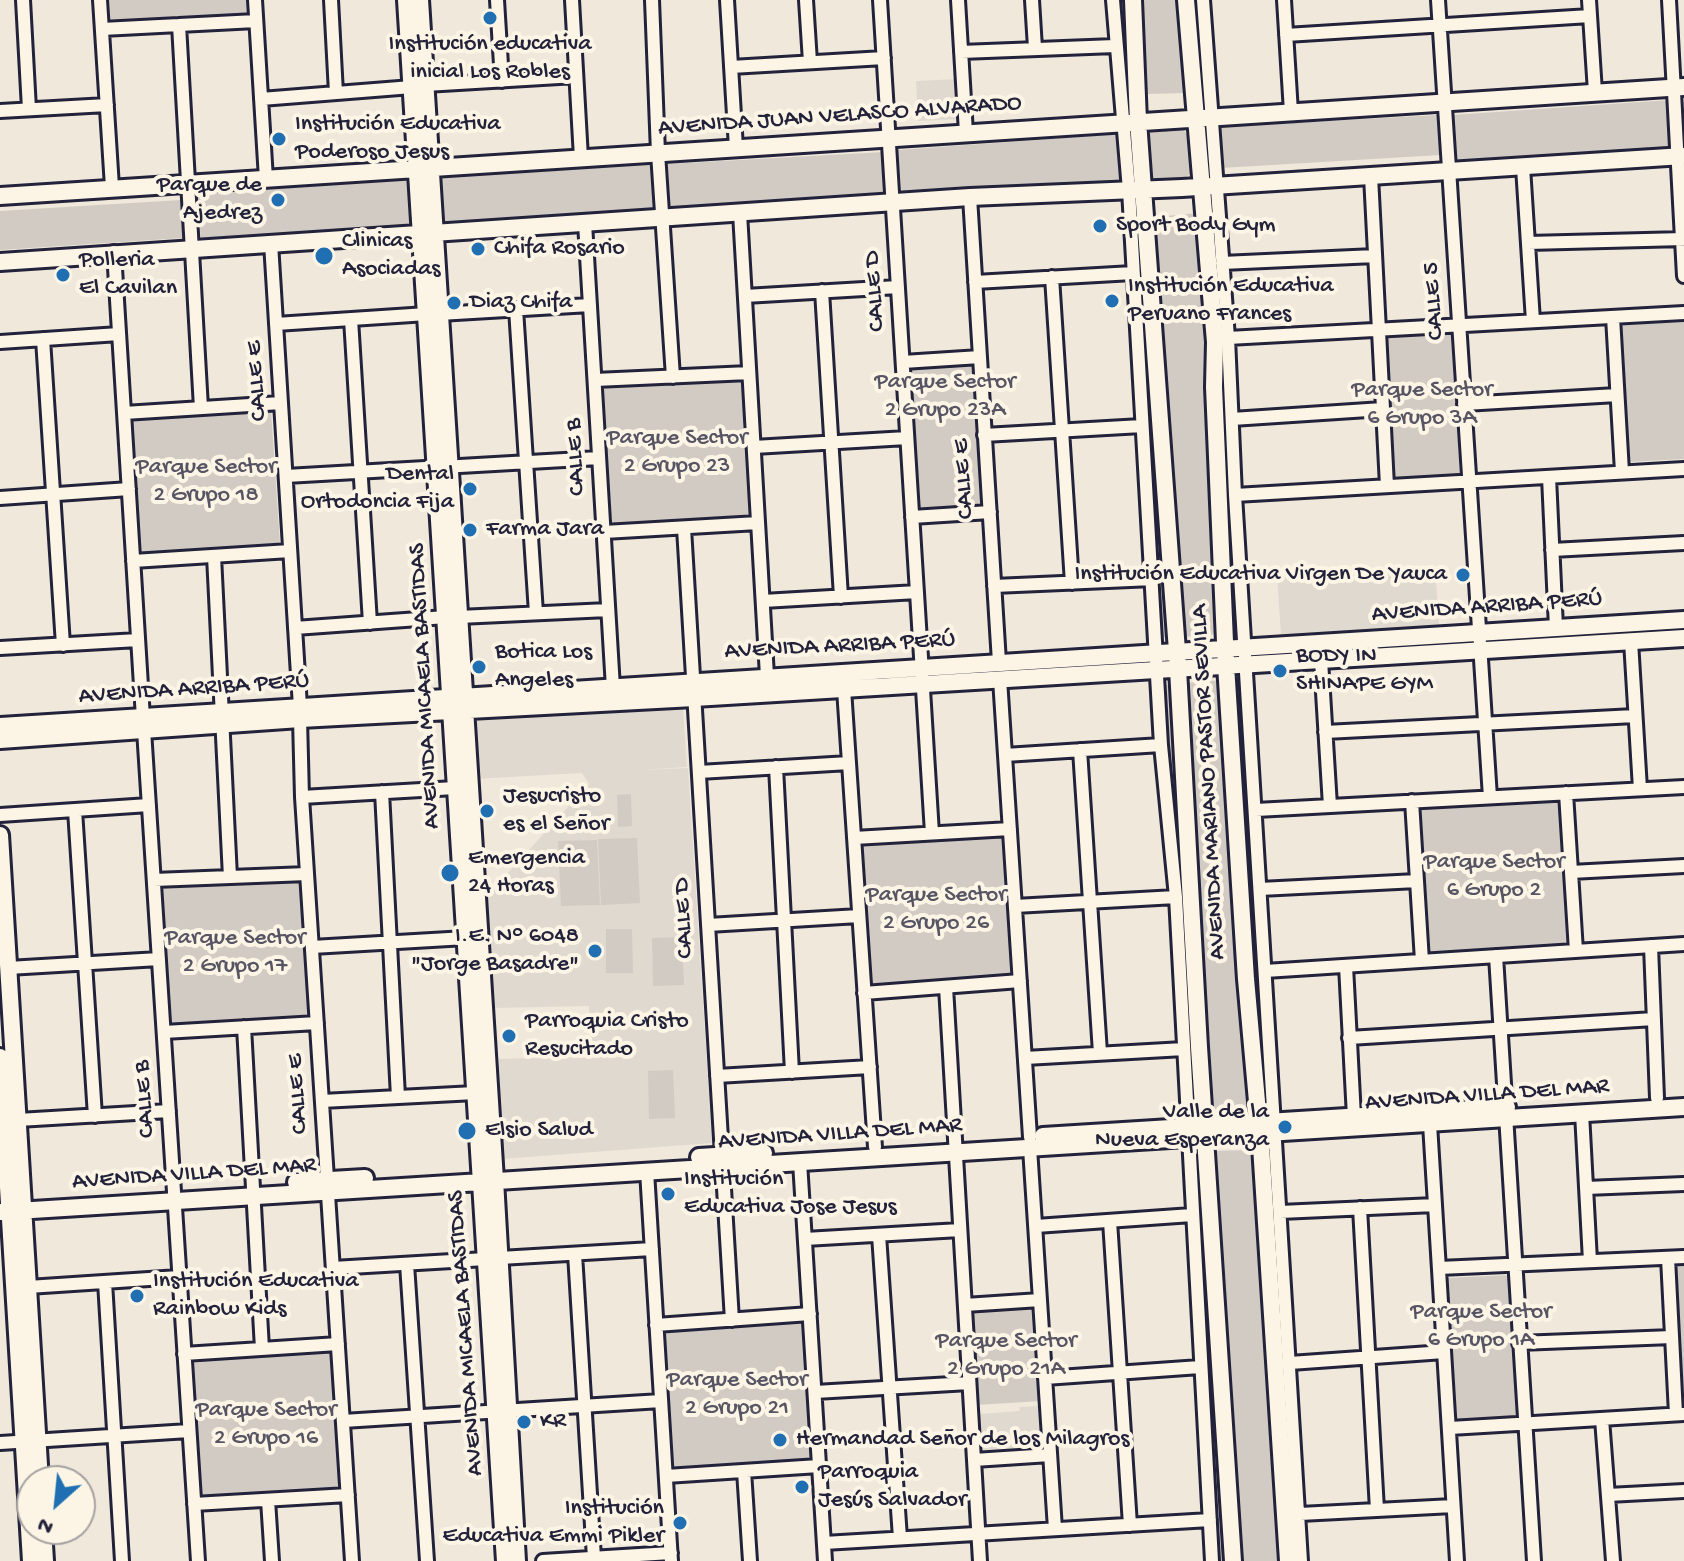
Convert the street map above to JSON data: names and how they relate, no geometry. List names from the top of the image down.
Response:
{
  "streets": {
    "street": [
      "AVENIDA JUAN VELASCO ALVARADO",
      "CALLE D",
      "CALLE 5",
      "CALLE E",
      "CALLE B",
      "AVENIDA ARRIBA PERÚ",
      "AVENIDA MICAELA BASTIDAS",
      "AVENIDA MARIANO PASTOR SEVILLA",
      "AVENIDA VILLA DEL MAR"
    ]
  },
  "crossings": [
    ["AVENIDA JUAN VELASCO ALVARADO", "CALLE D"],
    ["AVENIDA JUAN VELASCO ALVARADO", "CALLE 5"],
    ["AVENIDA JUAN VELASCO ALVARADO", "AVENIDA MICAELA BASTIDAS"],
    ["AVENIDA JUAN VELASCO ALVARADO", "AVENIDA MARIANO PASTOR SEVILLA"],
    ["CALLE D", "AVENIDA ARRIBA PERÚ"],
    ["CALLE D", "AVENIDA VILLA DEL MAR"],
    ["CALLE 5", "AVENIDA ARRIBA PERÚ"],
    ["CALLE E", "AVENIDA ARRIBA PERÚ"],
    ["CALLE E", "AVENIDA VILLA DEL MAR"],
    ["CALLE B", "AVENIDA ARRIBA PERÚ"],
    ["CALLE B", "AVENIDA VILLA DEL MAR"],
    ["AVENIDA ARRIBA PERÚ", "AVENIDA MICAELA BASTIDAS"],
    ["AVENIDA ARRIBA PERÚ", "AVENIDA MARIANO PASTOR SEVILLA"],
    ["AVENIDA MICAELA BASTIDAS", "AVENIDA VILLA DEL MAR"],
    ["AVENIDA MARIANO PASTOR SEVILLA", "AVENIDA VILLA DEL MAR"]
  ],
  "parks": [
    "Parque Sector 2 Grupo 23A",
    "Parque Sector 6 Grupo 3A",
    "Parque Sector 2 Grupo 23",
    "Parque Sector 2 Grupo 18",
    "Parque Sector 6 Grupo 2",
    "Parque Sector 2 Grupo 26",
    "Parque Sector 2 Grupo 17",
    "Parque Sector 6 Grupo 1A",
    "Parque Sector 2 Grupo 21A",
    "Parque Sector 2 Grupo 21",
    "Parque Sector 2 Grupo 16"
  ],
  "places": [
    "Institución educativa inicial Los Robles",
    "Institución Educativa Poderoso Jesus",
    "Parque de Ajedrez",
    "Sport Body Gym",
    "Chifa Rosario",
    "Clinicas Asociadas",
    "Polleria El Cavilan",
    "Institución Educativa Peruano Frances",
    "Diaz Chifa",
    "Dental Ortodoncia Fija",
    "Farma Jara",
    "Institución Educativa Virgen De Yauca",
    "Botica Los Angeles",
    "BODY IN SHINAPE GYM",
    "Jesucristo es el Señor",
    "Emergencia 24 Horas",
    "I.E. N° 6048 \"Jorge Basadre\"",
    "Parroquia Cristo Resucitado",
    "Valle de la Nueva Esperanza",
    "Elsio Salud",
    "Institución Educativa Jose Jesus",
    "Institución Educativa Rainbow Kids",
    "KR",
    "Hermandad Señor de los Milagros",
    "Parroquia Jesús Salvador",
    "Institución Educativa Emmi Pikler"
  ],
  "north": "bottom left"
}
